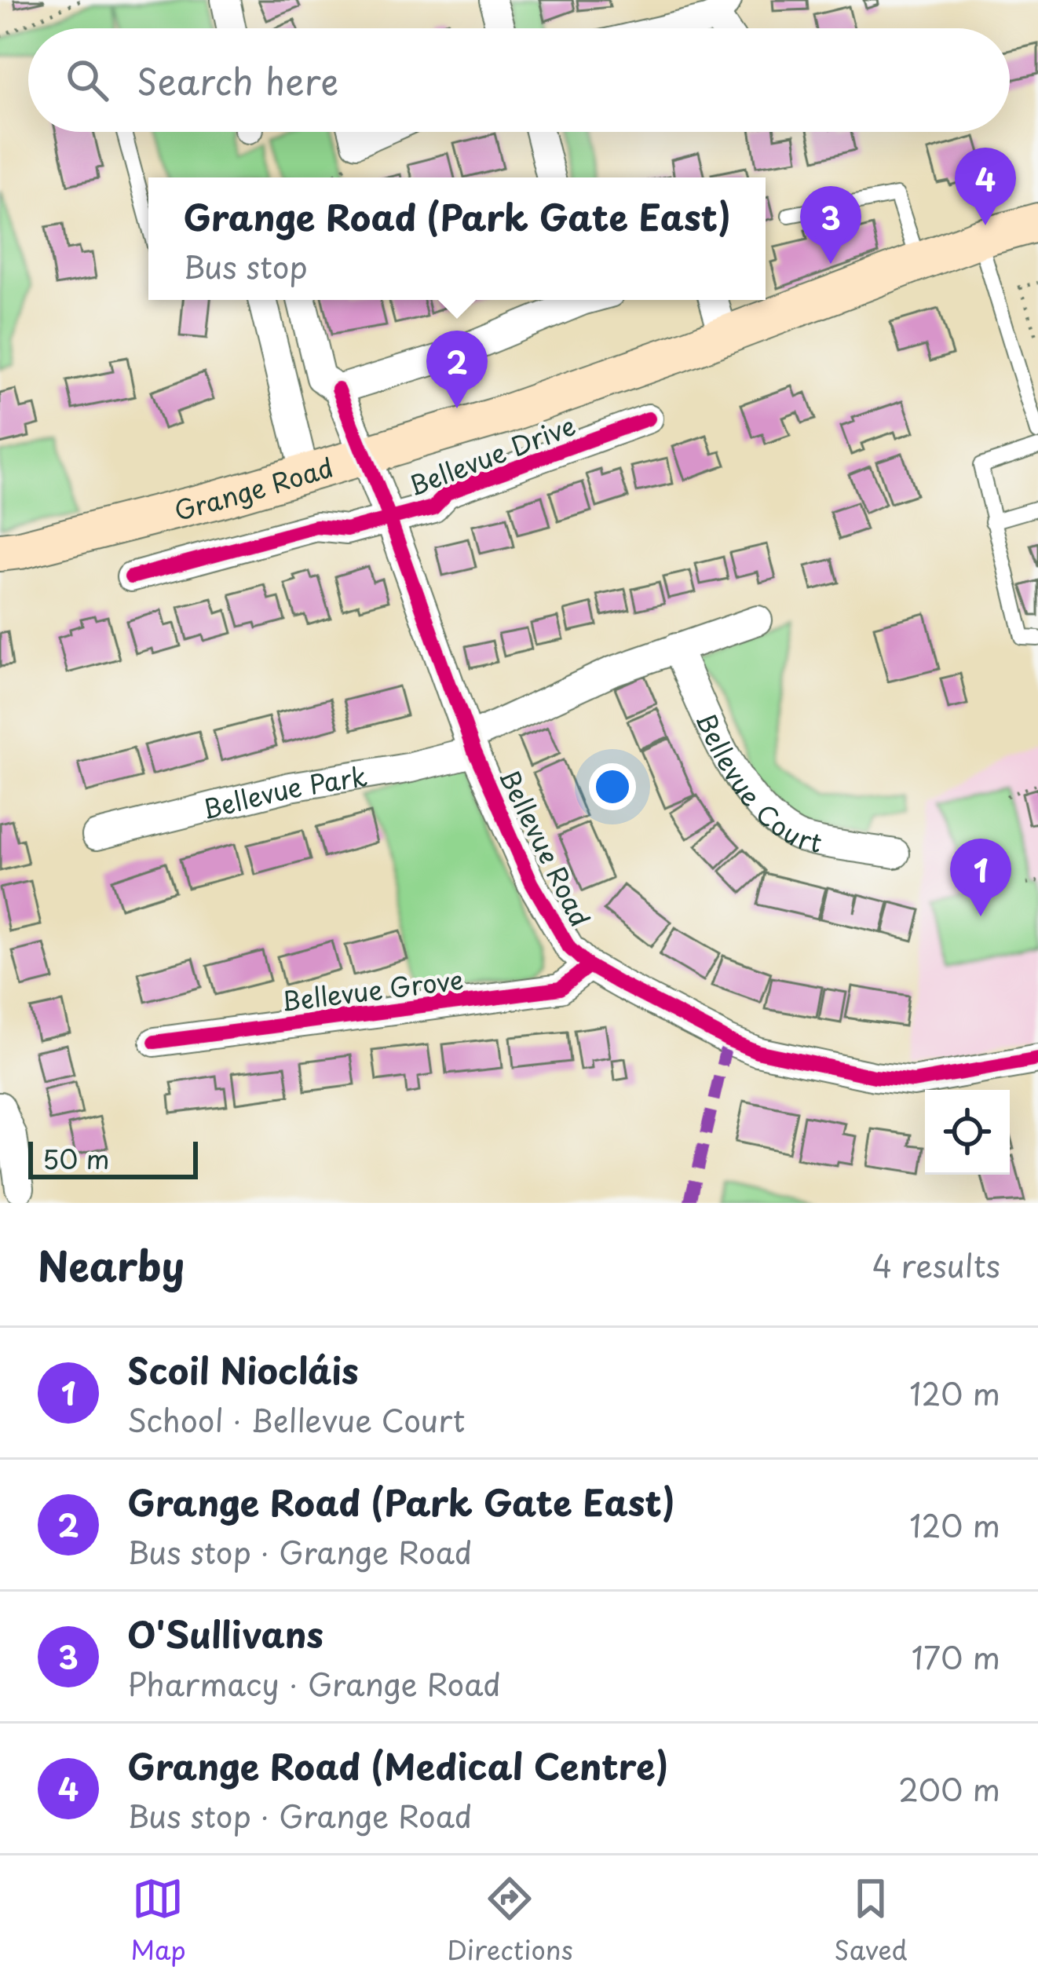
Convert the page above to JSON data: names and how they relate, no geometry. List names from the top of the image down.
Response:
{
  "streets": {
    "main road": ["Grange Road"],
    "street": [
      "Bellevue Drive",
      "Bellevue Court",
      "Bellevue Park",
      "Bellevue Road",
      "Bellevue Grove"
    ]
  },
  "crossings": [
    ["Bellevue Drive", "Bellevue Road"],
    ["Grange Road", "Bellevue Road"],
    ["Bellevue Park", "Bellevue Road"],
    ["Bellevue Road", "Bellevue Grove"]
  ],
  "scale_bar": "50 m",
  "page": {
    "search": "Search here",
    "pins": [
      "4",
      "3",
      "2",
      "1"
    ],
    "popup": ["Grange Road (Park Gate East)", "Bus stop"],
    "scale": "50 m",
    "heading": ["Nearby", "4 results"],
    "list": [
      {
        "mark": "1",
        "name": "Scoil Niocláis",
        "note": "School · Bellevue Court",
        "value": "120 m"
      },
      {
        "mark": "2",
        "name": "Grange Road (Park Gate East)",
        "note": "Bus stop · Grange Road",
        "value": "120 m"
      },
      {
        "mark": "3",
        "name": "O'Sullivans",
        "note": "Pharmacy · Grange Road",
        "value": "170 m"
      },
      {
        "mark": "4",
        "name": "Grange Road (Medical Centre)",
        "note": "Bus stop · Grange Road",
        "value": "200 m"
      }
    ],
    "nav": ["Map", "Directions", "Saved"]
  }
}
